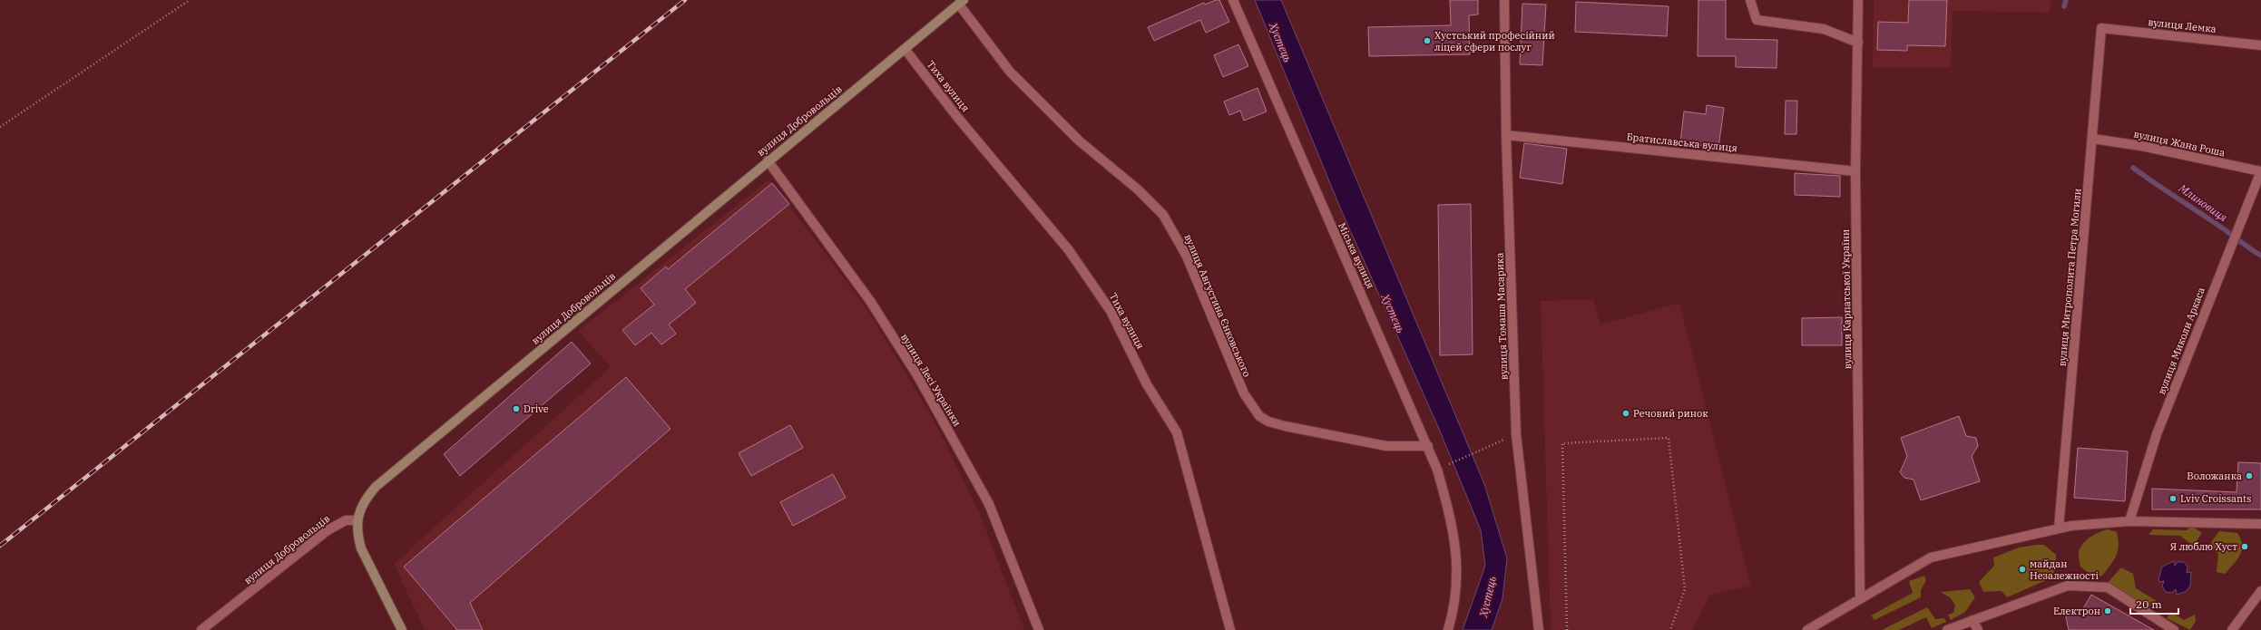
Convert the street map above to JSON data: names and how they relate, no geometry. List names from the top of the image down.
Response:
{
  "streets": {
    "main road": ["вулиця Добровольців"],
    "street": [
      "вулиця Лемка",
      "Тиха вулиця",
      "Братиславська вулиця",
      "вулиця Жана Роша",
      "Міська вулиця",
      "вулиця Митрополита Петра Могили",
      "вулиця Карпатської України",
      "вулиця Августина Єнковського",
      "вулиця Томаша Масарика",
      "вулиця Миколи Аркаса",
      "вулиця Лесі Українки"
    ]
  },
  "crossings": [
    ["вулиця Лемка", "вулиця Митрополита Петра Могили"],
    ["Тиха вулиця", "вулиця Добровольців"],
    ["вулиця Добровольців", "вулиця Августина Єнковського"],
    ["вулиця Добровольців", "вулиця Лесі Українки"],
    ["Братиславська вулиця", "вулиця Карпатської України"],
    ["Братиславська вулиця", "вулиця Томаша Масарика"],
    ["вулиця Жана Роша", "вулиця Митрополита Петра Могили"],
    ["вулиця Жана Роша", "вулиця Миколи Аркаса"],
    ["Міська вулиця", "вулиця Августина Єнковського"]
  ],
  "water": ["Хустець", "Млиновиця"],
  "places": [
    "Хустський професійний ліцей сфери послуг",
    "Drive",
    "Речовий ринок",
    "Воложанка",
    "Lviv Croissants",
    "Я люблю Хуст",
    "майдан Незалежності",
    "Електрон"
  ],
  "scale_bar": "20 m"
}
